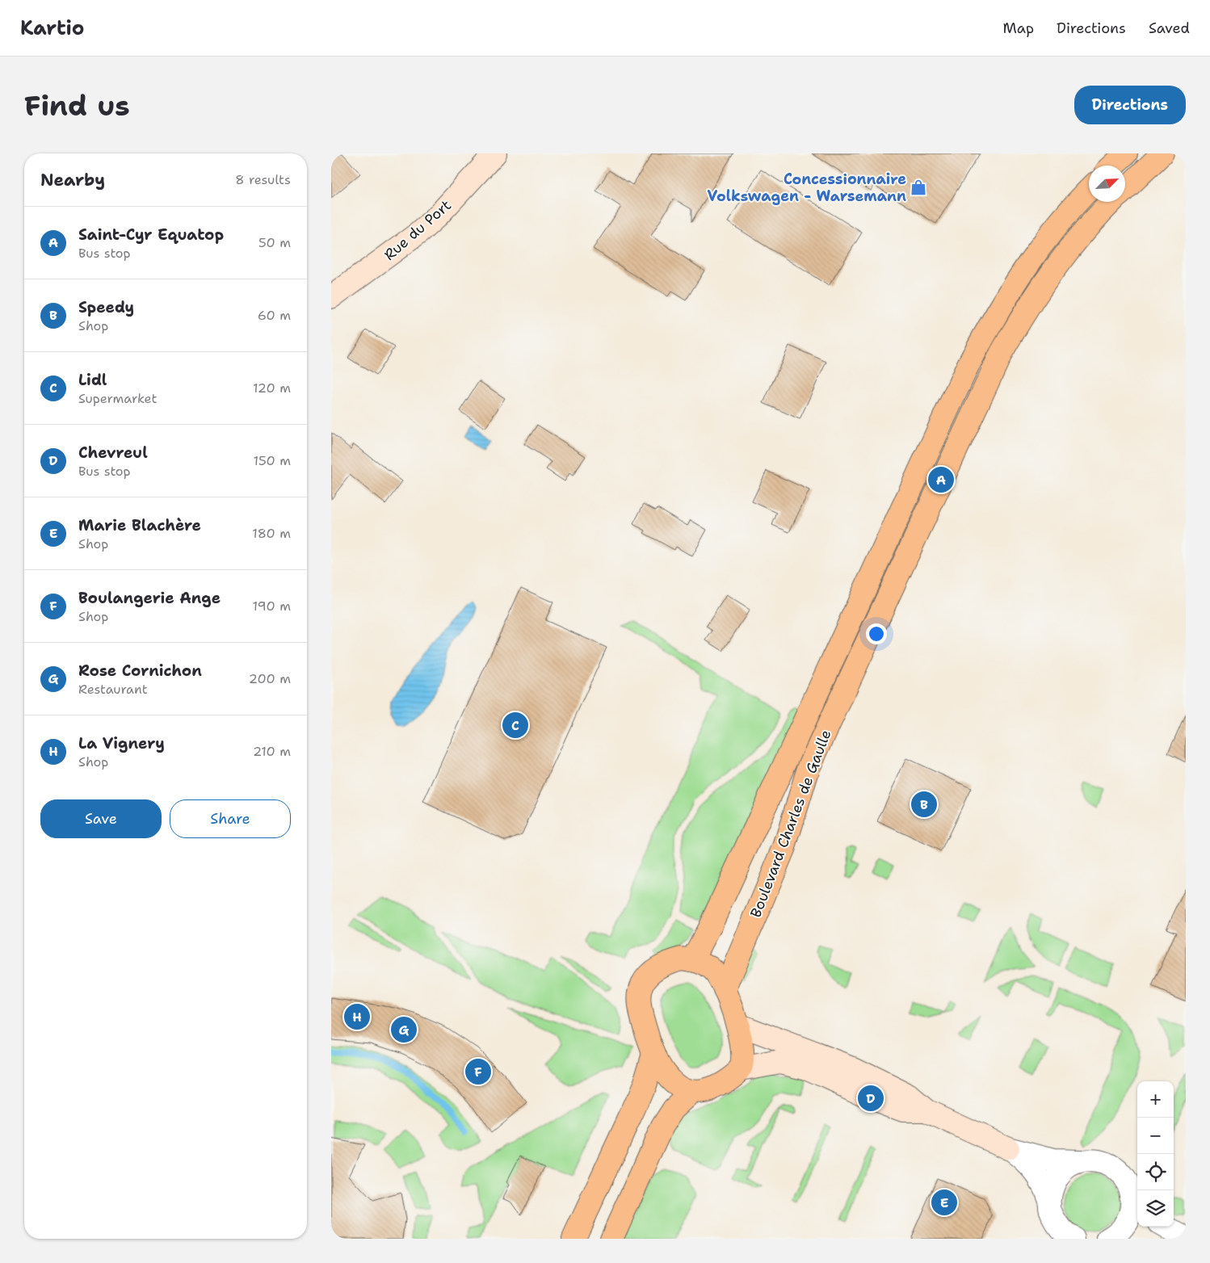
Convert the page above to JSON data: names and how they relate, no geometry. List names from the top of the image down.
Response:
{
  "streets": {
    "main road": ["Boulevard Charles de Gaulle"],
    "street": ["Rue du Port"]
  },
  "places": {
    "shop": ["Concessionnaire Volkswagen - Warsemann"]
  },
  "north": "top right",
  "page": {
    "header": "Kartio",
    "nav": ["Map", "Directions", "Saved"],
    "buttons": [
      "Directions",
      ["Save", "Share"]
    ],
    "title": "Find us",
    "heading": ["Nearby", "8 results"],
    "list": [
      {
        "mark": "A",
        "name": "Saint-Cyr Equatop",
        "note": "Bus stop",
        "value": "50 m"
      },
      {
        "mark": "B",
        "name": "Speedy",
        "note": "Shop",
        "value": "60 m"
      },
      {
        "mark": "C",
        "name": "Lidl",
        "note": "Supermarket",
        "value": "120 m"
      },
      {
        "mark": "D",
        "name": "Chevreul",
        "note": "Bus stop",
        "value": "150 m"
      },
      {
        "mark": "E",
        "name": "Marie Blachère",
        "note": "Shop",
        "value": "180 m"
      },
      {
        "mark": "F",
        "name": "Boulangerie Ange",
        "note": "Shop",
        "value": "190 m"
      },
      {
        "mark": "G",
        "name": "Rose Cornichon",
        "note": "Restaurant",
        "value": "200 m"
      },
      {
        "mark": "H",
        "name": "La Vignery",
        "note": "Shop",
        "value": "210 m"
      }
    ],
    "pins": [
      "A",
      "C",
      "B",
      "H",
      "G",
      "F",
      "D",
      "E"
    ],
    "map_buttons": ["+", "−"]
  }
}
